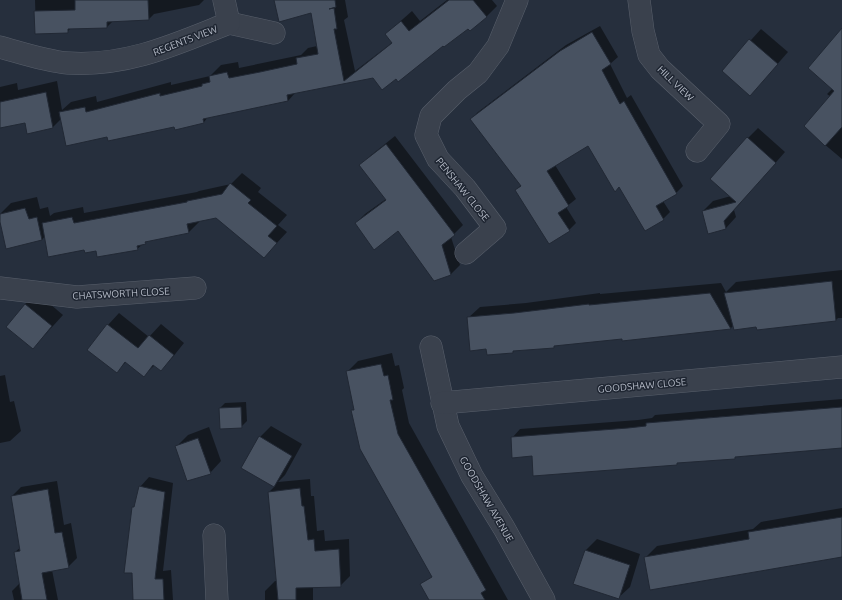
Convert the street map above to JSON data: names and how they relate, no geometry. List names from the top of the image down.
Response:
{
  "streets": {
    "street": [
      "REGENTS VIEW",
      "HILL VIEW",
      "PENSHAW CLOSE",
      "CHATSWORTH CLOSE",
      "GOODSHAW CLOSE",
      "GOODSHAW AVENUE"
    ]
  },
  "crossings": [
    ["GOODSHAW CLOSE", "GOODSHAW AVENUE"]
  ]
}
